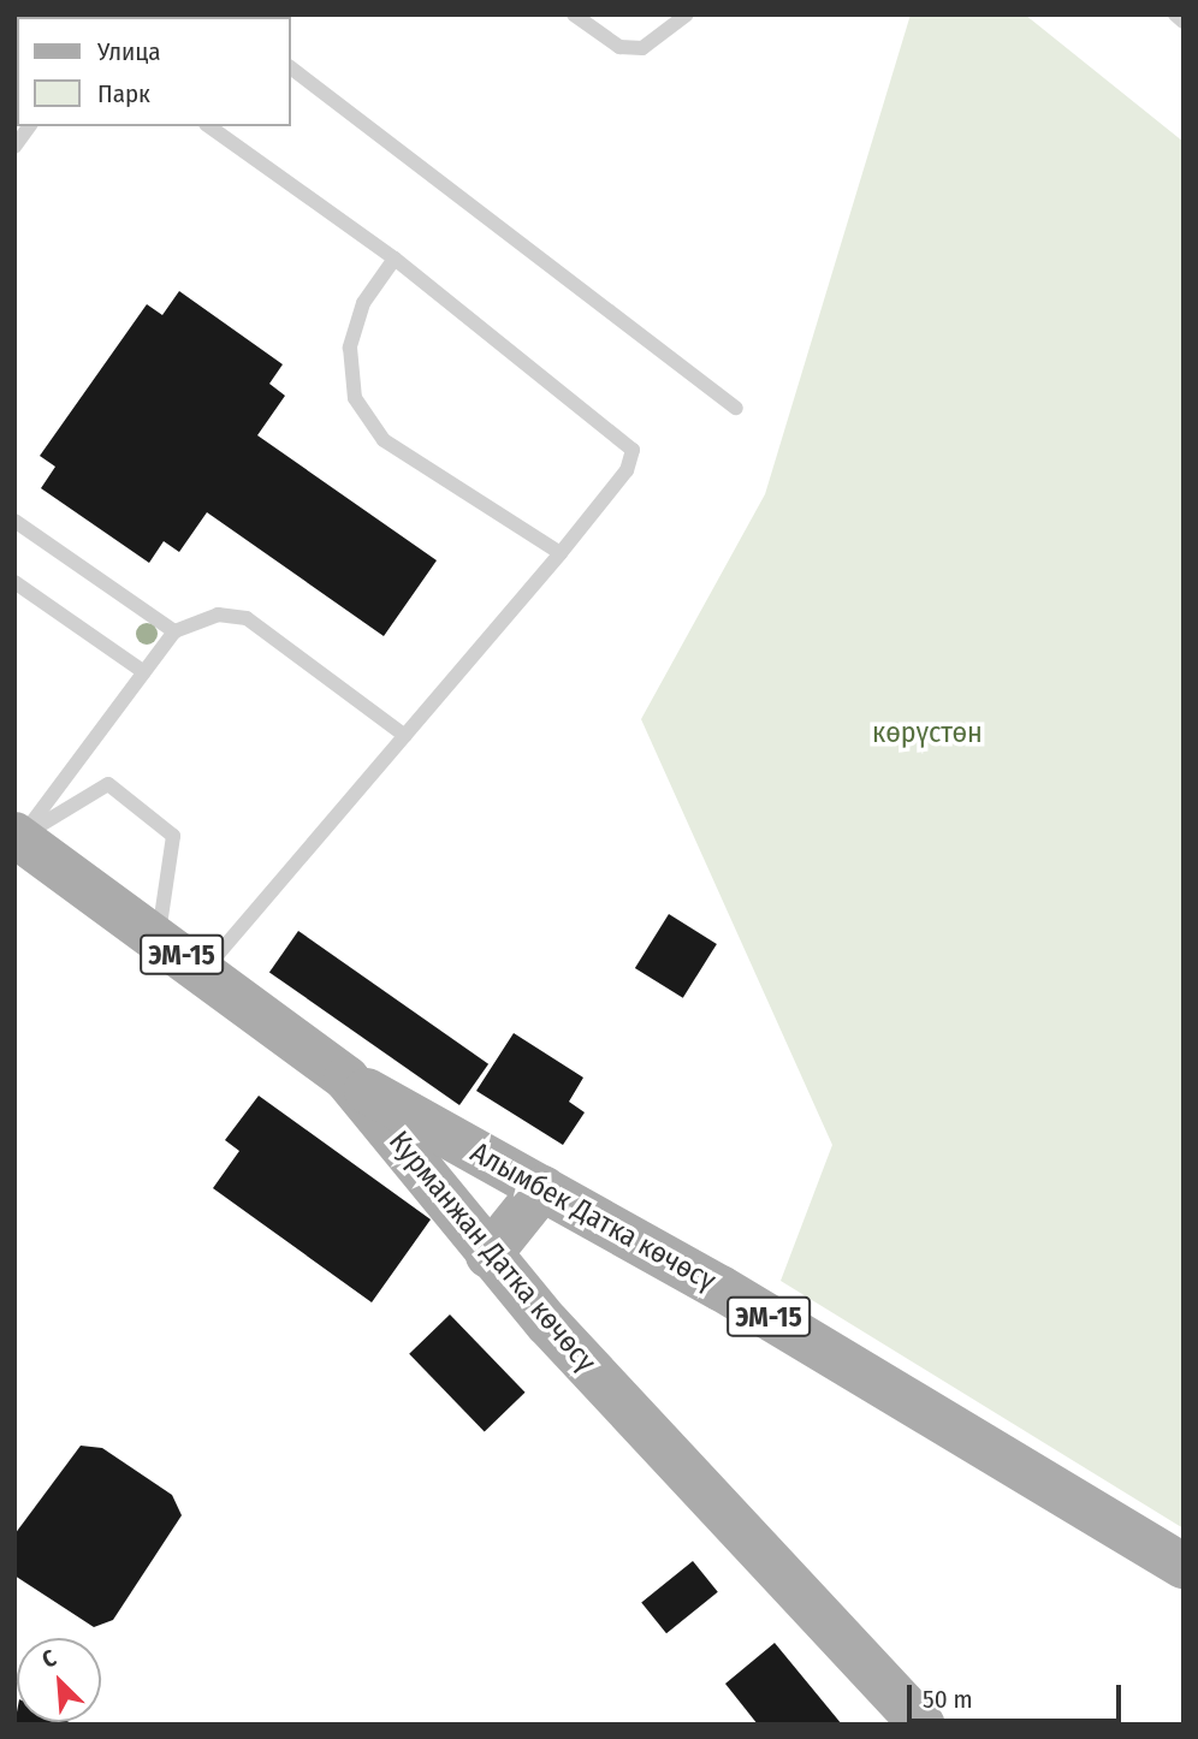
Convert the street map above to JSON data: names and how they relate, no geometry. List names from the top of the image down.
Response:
{
  "streets": {
    "main road": ["ЭМ-15", "Алымбек Датка көчөсү", "Курманжан Датка көчөсү"]
  },
  "crossings": [
    ["Алымбек Датка көчөсү", "Курманжан Датка көчөсү"]
  ],
  "parks": ["көрүстөн"],
  "legend": ["Улица", "Парк"],
  "scale_bar": "50 m",
  "north": "top left"
}
